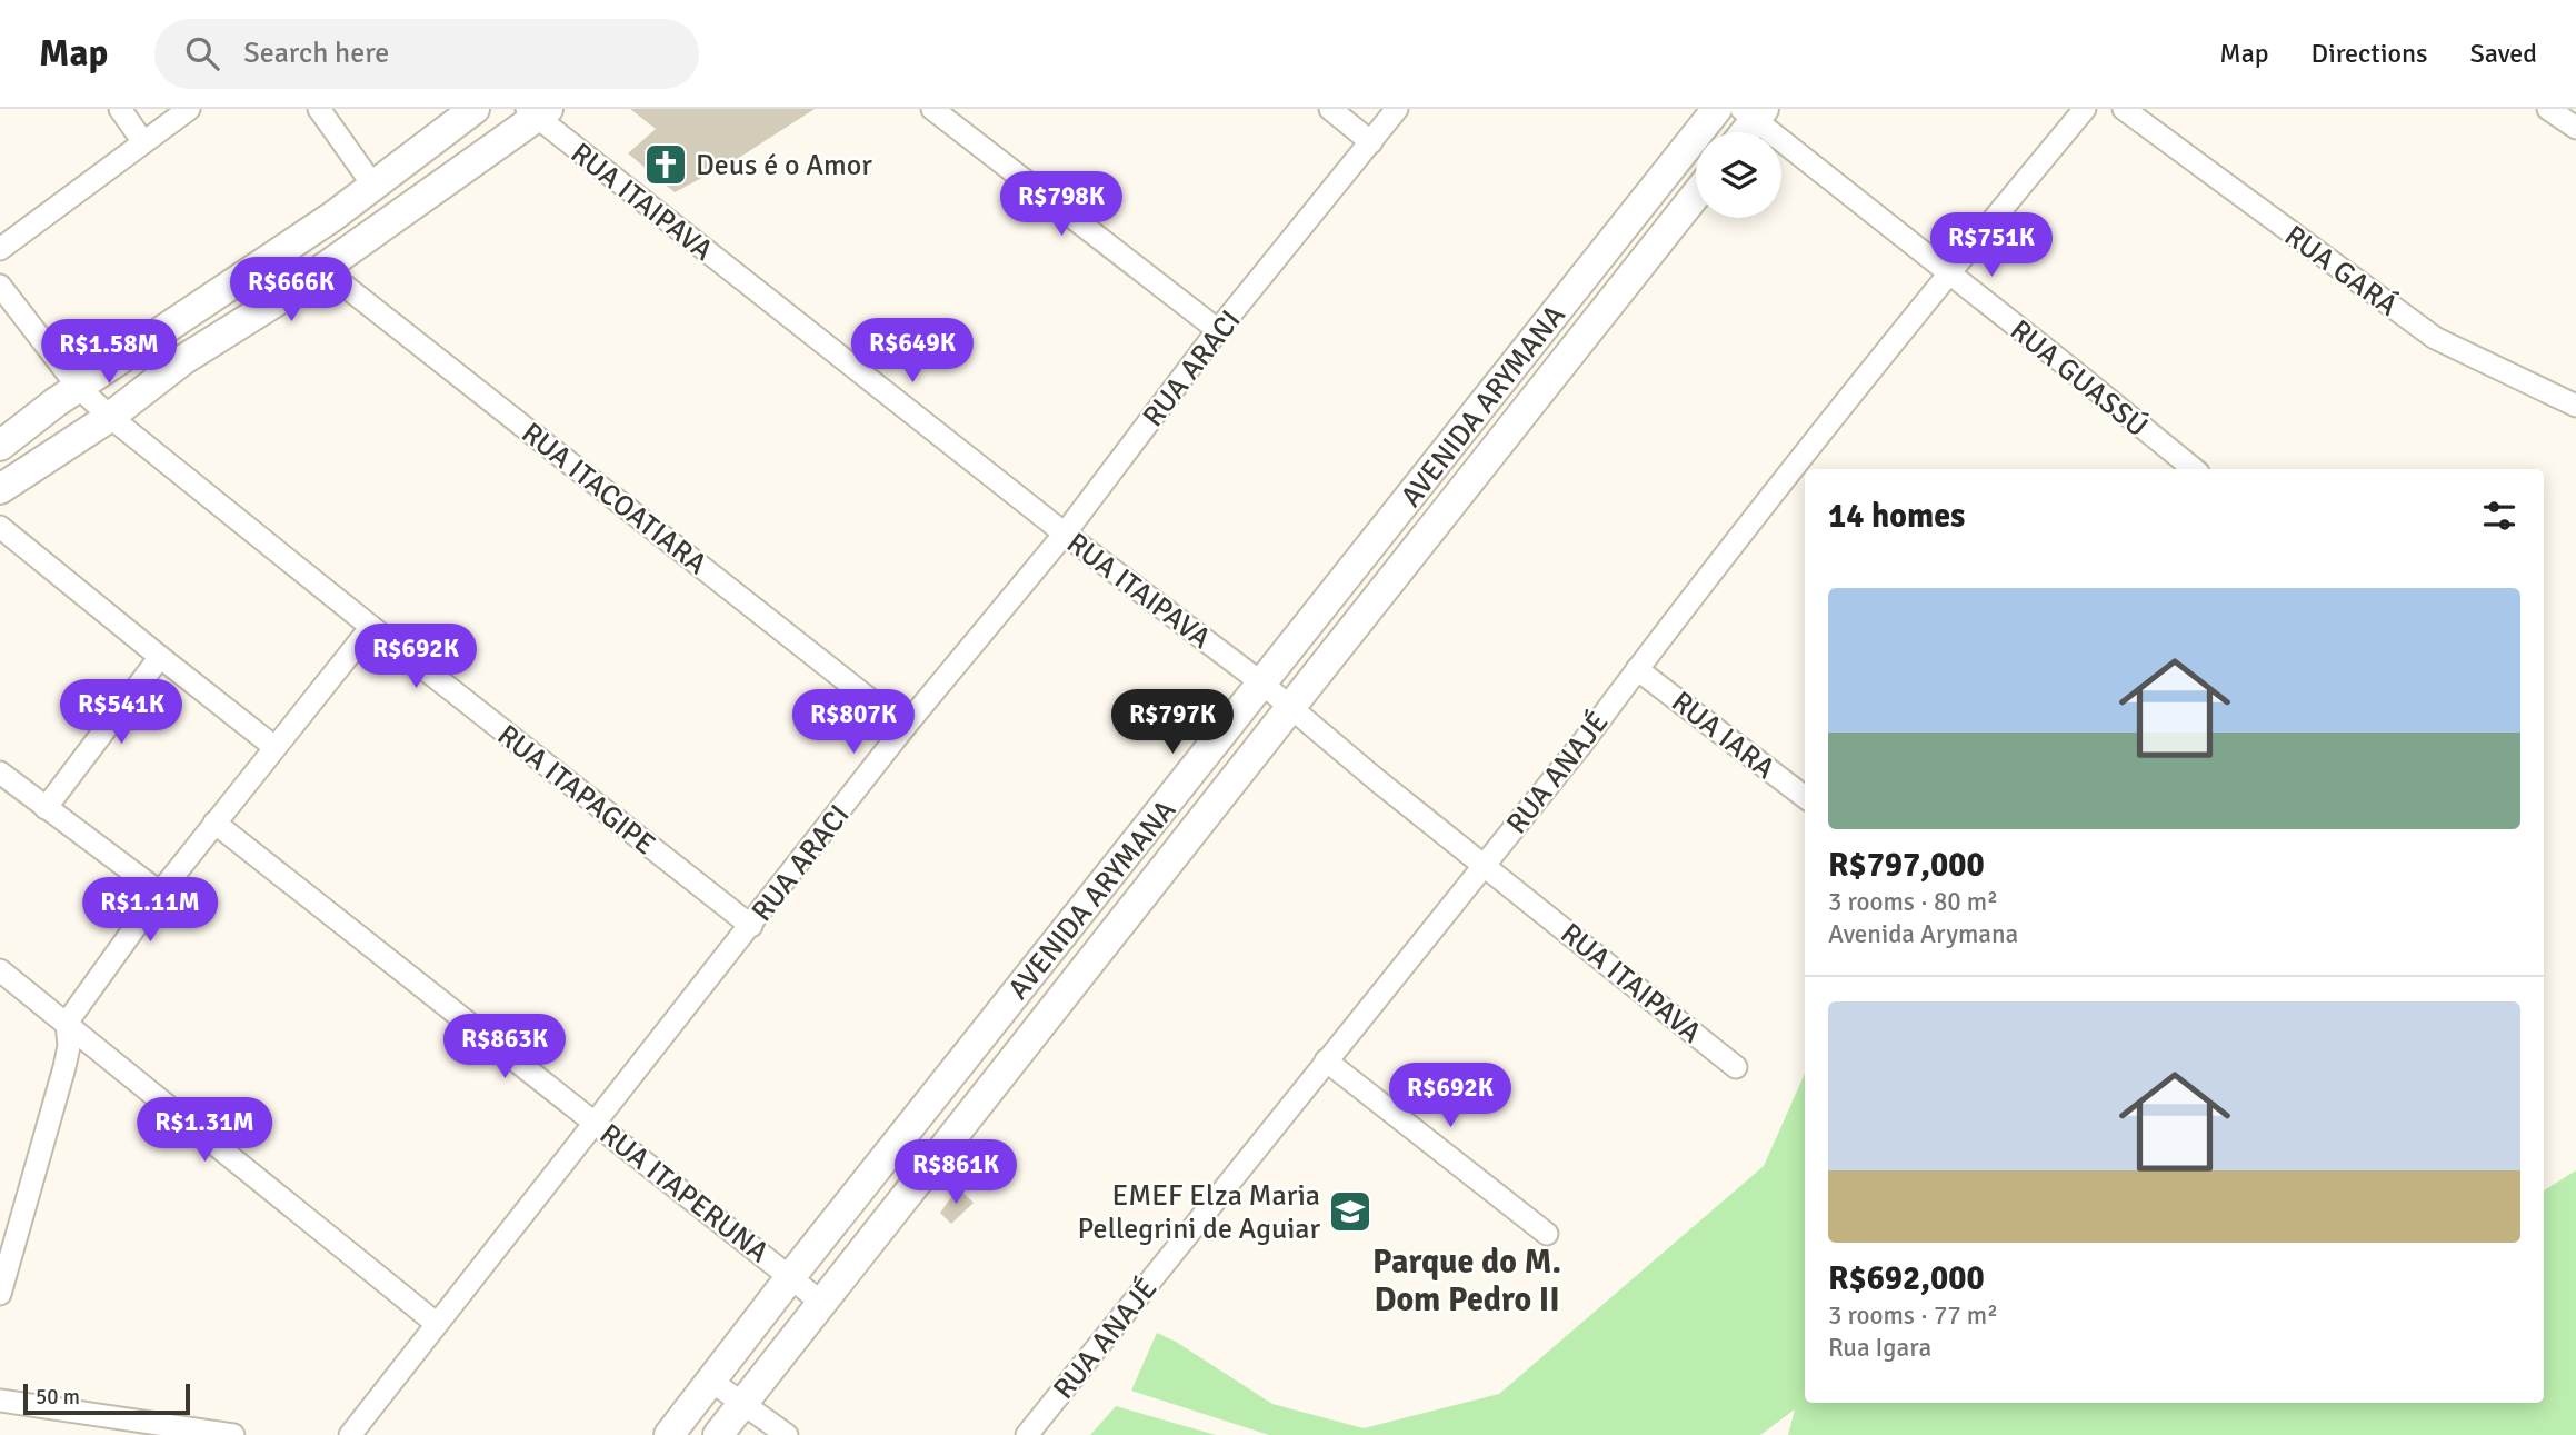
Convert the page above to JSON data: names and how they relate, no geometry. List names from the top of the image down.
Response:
{
  "streets": {
    "main road": ["AVENIDA ARYMANA"],
    "street": [
      "RUA ITAIPAVA",
      "RUA GARÁ",
      "RUA ARACI",
      "RUA GUASSÚ",
      "RUA ITACOATIARA",
      "RUA IARA",
      "RUA ANAJÉ",
      "RUA ITAPAGIPE",
      "RUA ITAPERUNA"
    ]
  },
  "crossings": [
    ["RUA ITAIPAVA", "RUA ARACI"],
    ["RUA ITAIPAVA", "AVENIDA ARYMANA"],
    ["RUA ITAIPAVA", "RUA ANAJÉ"],
    ["RUA ARACI", "RUA ITACOATIARA"],
    ["RUA ARACI", "RUA ITAPAGIPE"],
    ["RUA ARACI", "RUA ITAPERUNA"],
    ["RUA GUASSÚ", "RUA ANAJÉ"],
    ["AVENIDA ARYMANA", "RUA ITAPERUNA"],
    ["RUA IARA", "RUA ANAJÉ"]
  ],
  "districts": ["Parque do M. Dom Pedro II"],
  "places": {
    "church": ["Deus é o Amor"],
    "school or university": ["EMEF Elza Maria Pellegrini de Aguiar"]
  },
  "scale_bar": "50 m",
  "page": {
    "header": "Map",
    "search": "Search here",
    "nav": ["Map", "Directions", "Saved"],
    "price": [
      "R$798K",
      "R$751K",
      "R$666K",
      "R$649K",
      "R$1.58M",
      "R$692K",
      "R$541K",
      "R$807K",
      "R$797K",
      "R$1.11M",
      "R$863K",
      "R$692K",
      "R$1.31M",
      "R$861K"
    ],
    "heading": "14 homes",
    "list": [
      {
        "name": "R$797,000",
        "note": "3 rooms · 80 m² · Avenida Arymana"
      },
      {
        "name": "R$692,000",
        "note": "3 rooms · 77 m² · Rua Igara"
      }
    ],
    "scale": "50 m"
  }
}
